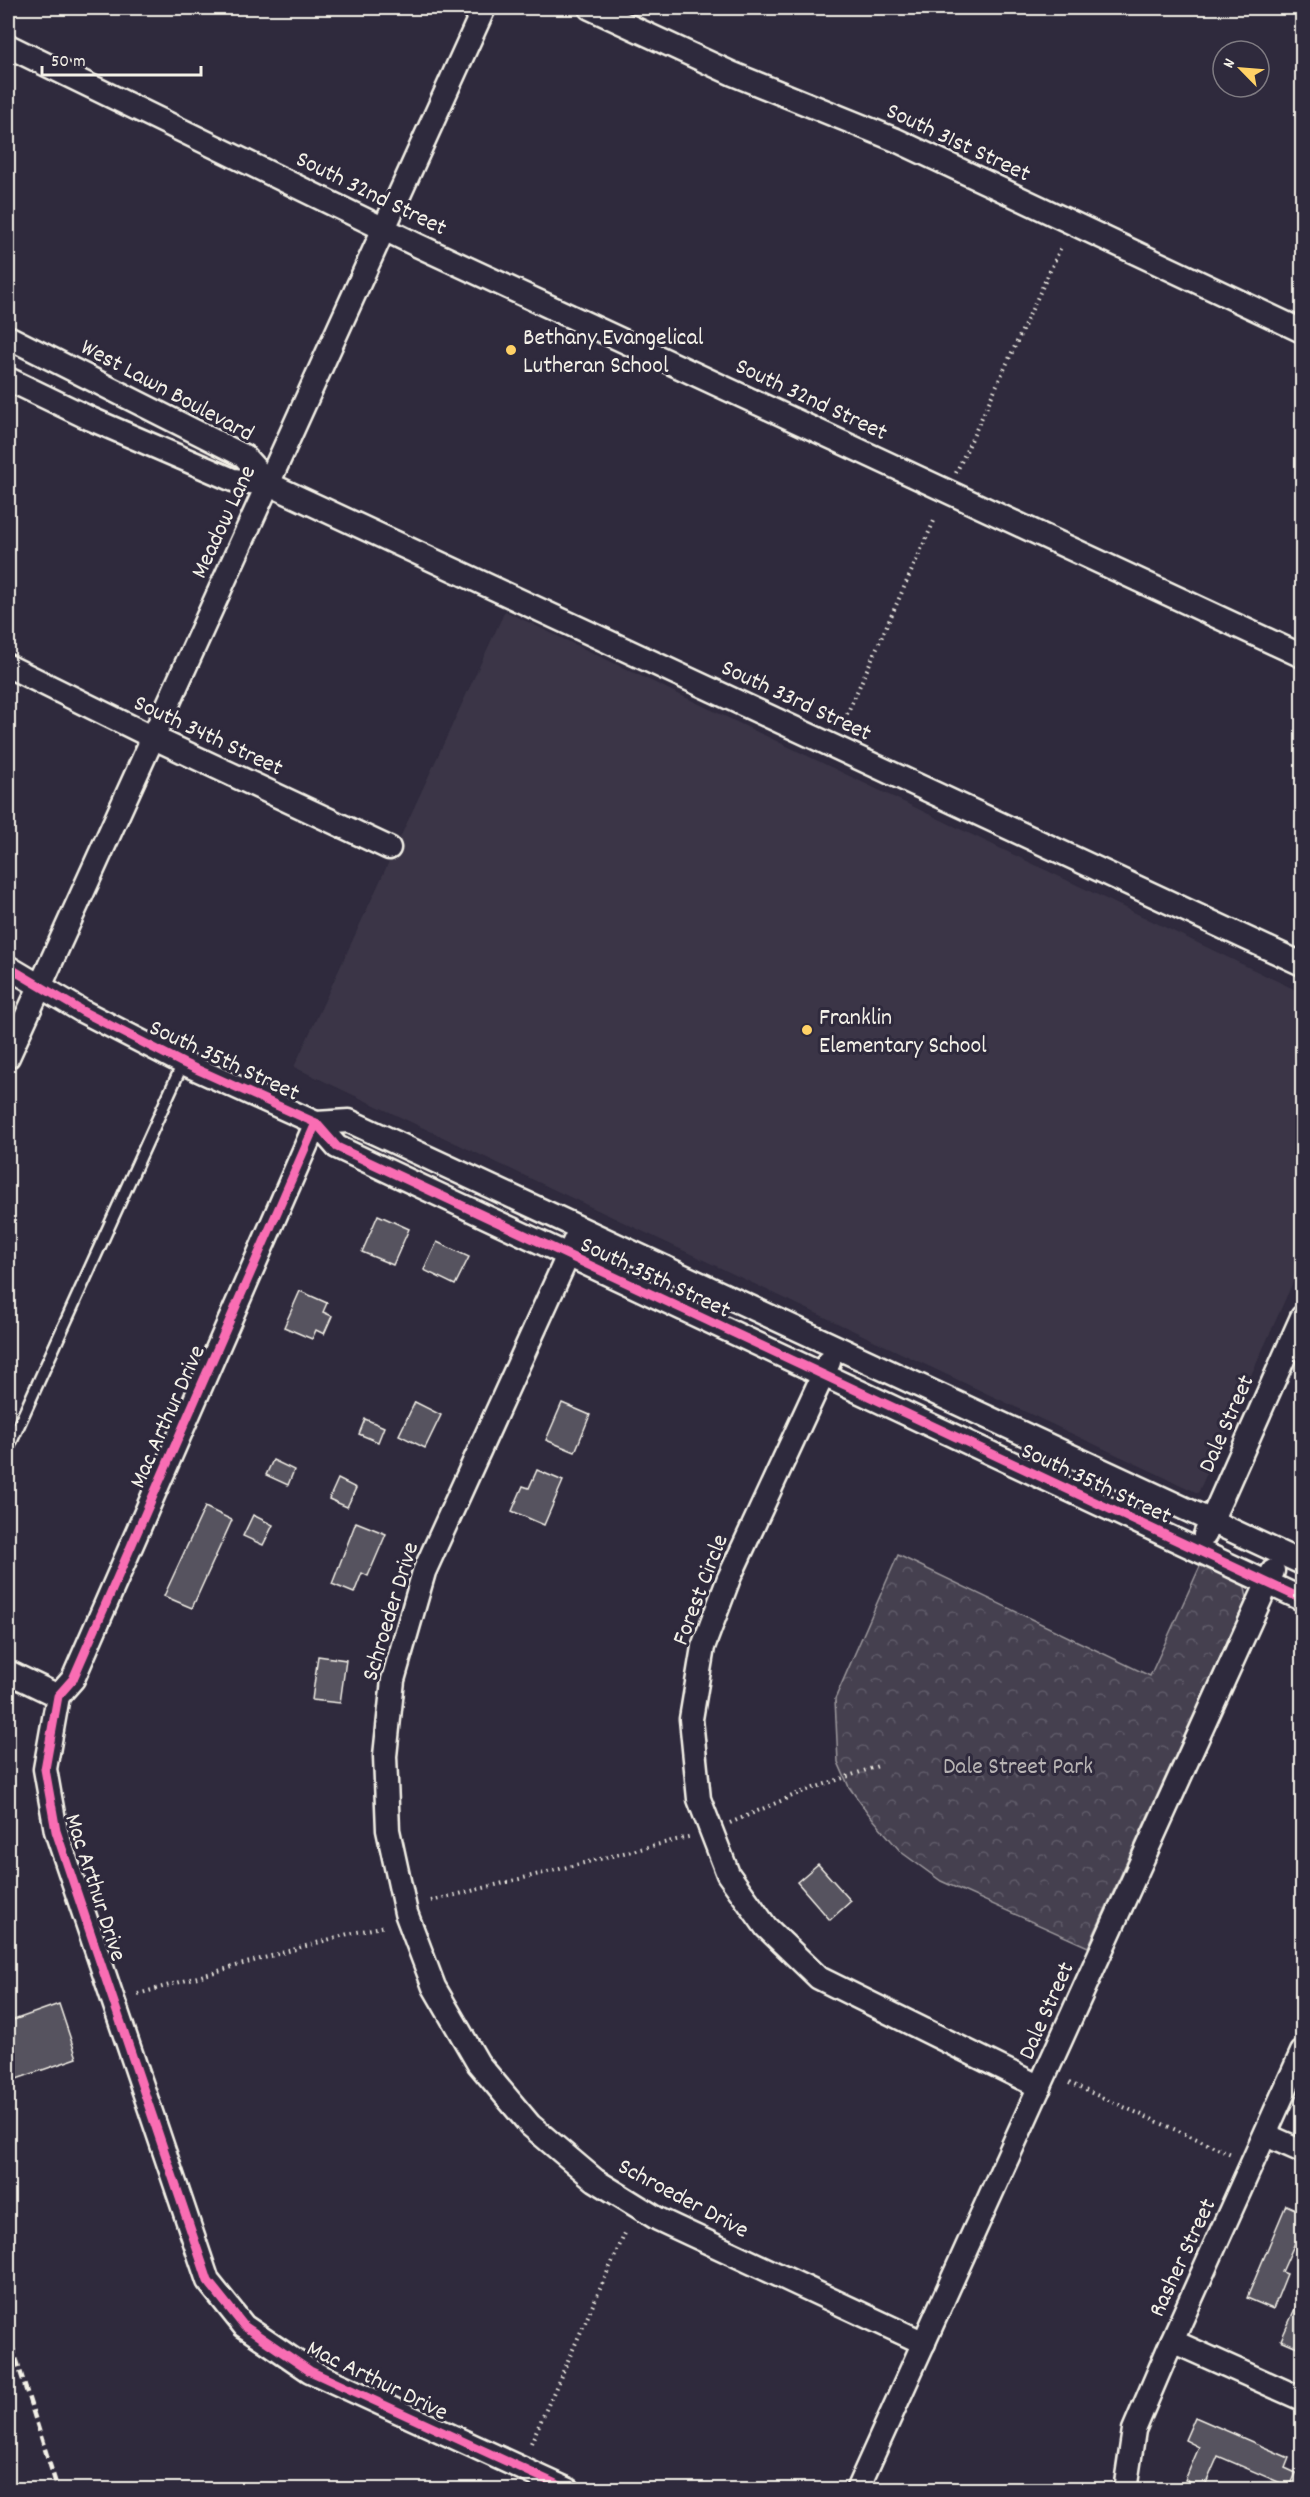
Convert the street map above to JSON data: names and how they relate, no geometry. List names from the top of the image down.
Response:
{
  "streets": {
    "street": [
      "South 31st Street",
      "South 32nd Street",
      "West Lawn Boulevard",
      "Meadow Lane",
      "South 33rd Street",
      "South 34th Street",
      "South 35th Street",
      "Mac Arthur Drive",
      "Dale Street",
      "Forest Circle",
      "Schroeder Drive",
      "Rasher Street"
    ]
  },
  "crossings": [
    ["South 32nd Street", "Meadow Lane"],
    ["West Lawn Boulevard", "Meadow Lane"],
    ["West Lawn Boulevard", "South 33rd Street"],
    ["Meadow Lane", "South 33rd Street"],
    ["Meadow Lane", "South 34th Street"],
    ["Meadow Lane", "South 35th Street"],
    ["South 35th Street", "Mac Arthur Drive"],
    ["South 35th Street", "Dale Street"],
    ["South 35th Street", "Forest Circle"],
    ["South 35th Street", "Schroeder Drive"],
    ["Dale Street", "Forest Circle"],
    ["Dale Street", "Schroeder Drive"]
  ],
  "parks": ["Dale Street Park"],
  "places": ["Bethany Evangelical Lutheran School", "Franklin Elementary School"],
  "scale_bar": "50 m",
  "north": "top left"
}
